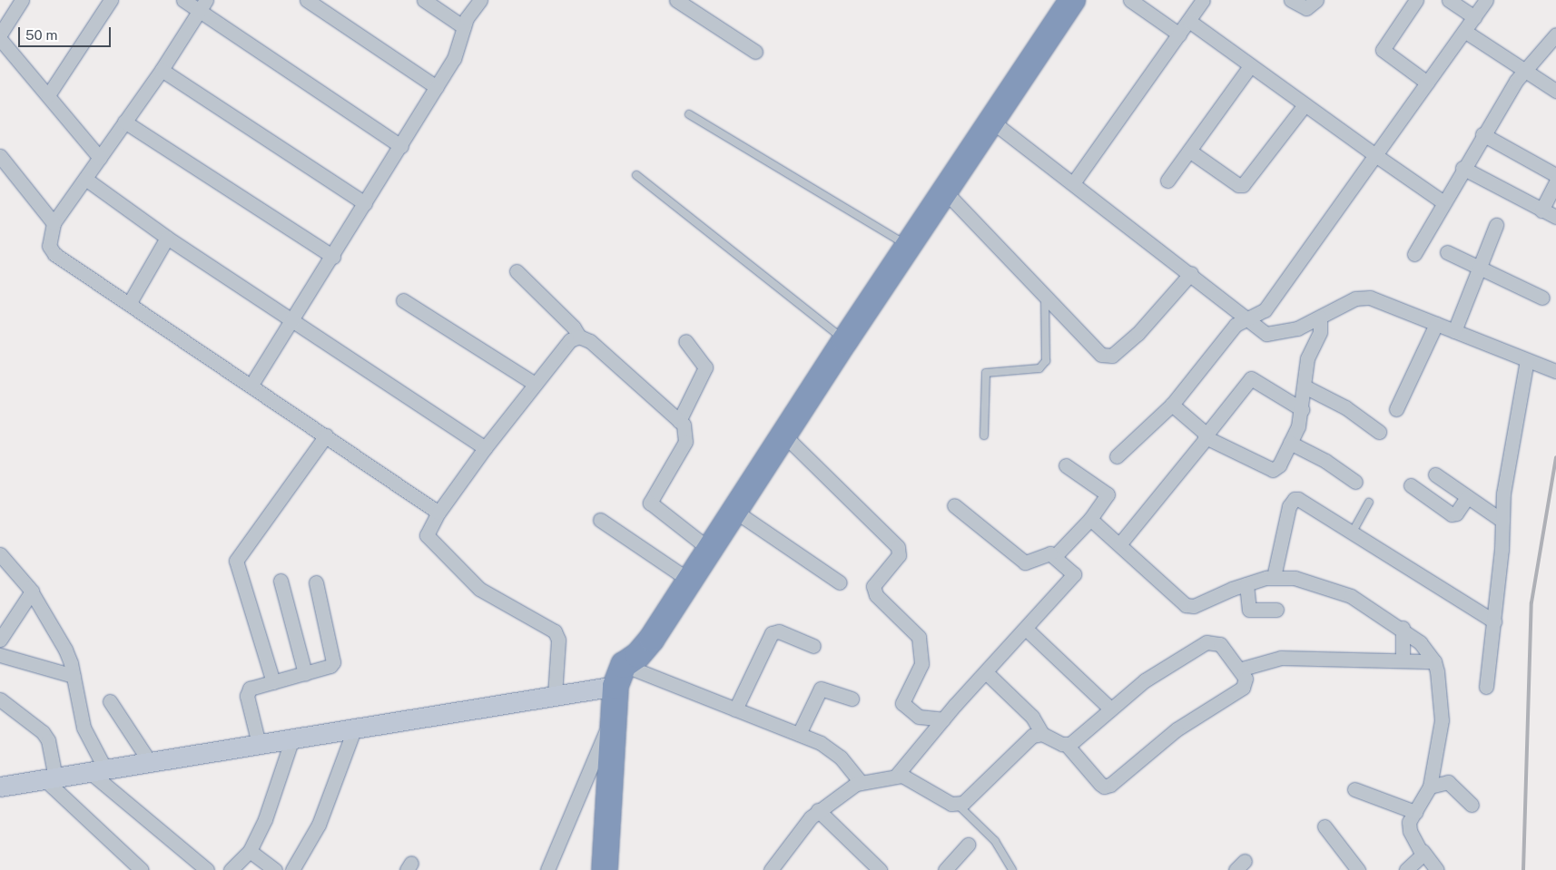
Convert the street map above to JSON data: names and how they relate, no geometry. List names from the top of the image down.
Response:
{
  "scale_bar": "50 m"
}
